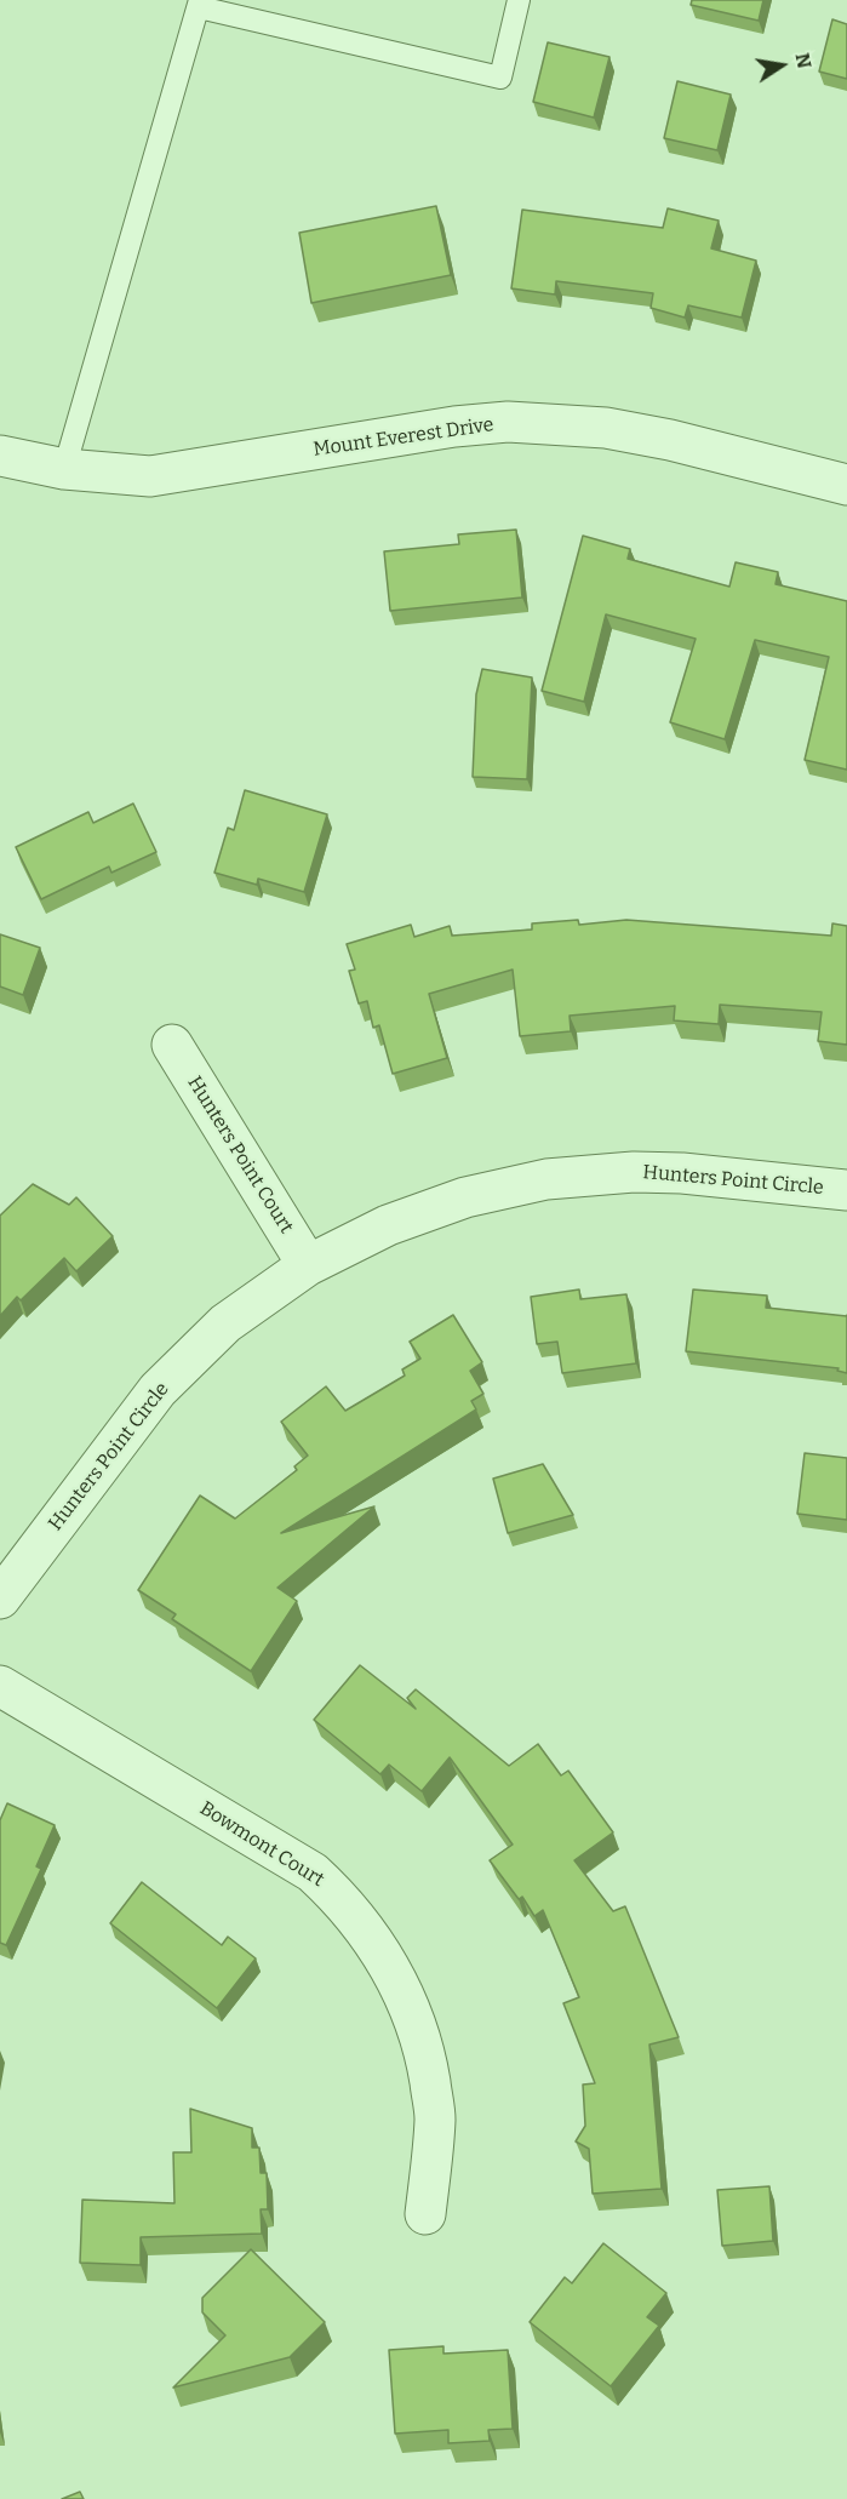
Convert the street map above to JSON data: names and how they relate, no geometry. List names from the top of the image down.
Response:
{
  "streets": {
    "street": [
      "Mount Everest Drive",
      "Hunters Point Court",
      "Hunters Point Circle",
      "Bowmont Court"
    ]
  },
  "crossings": [
    ["Hunters Point Court", "Hunters Point Circle"]
  ],
  "north": "right"
}
